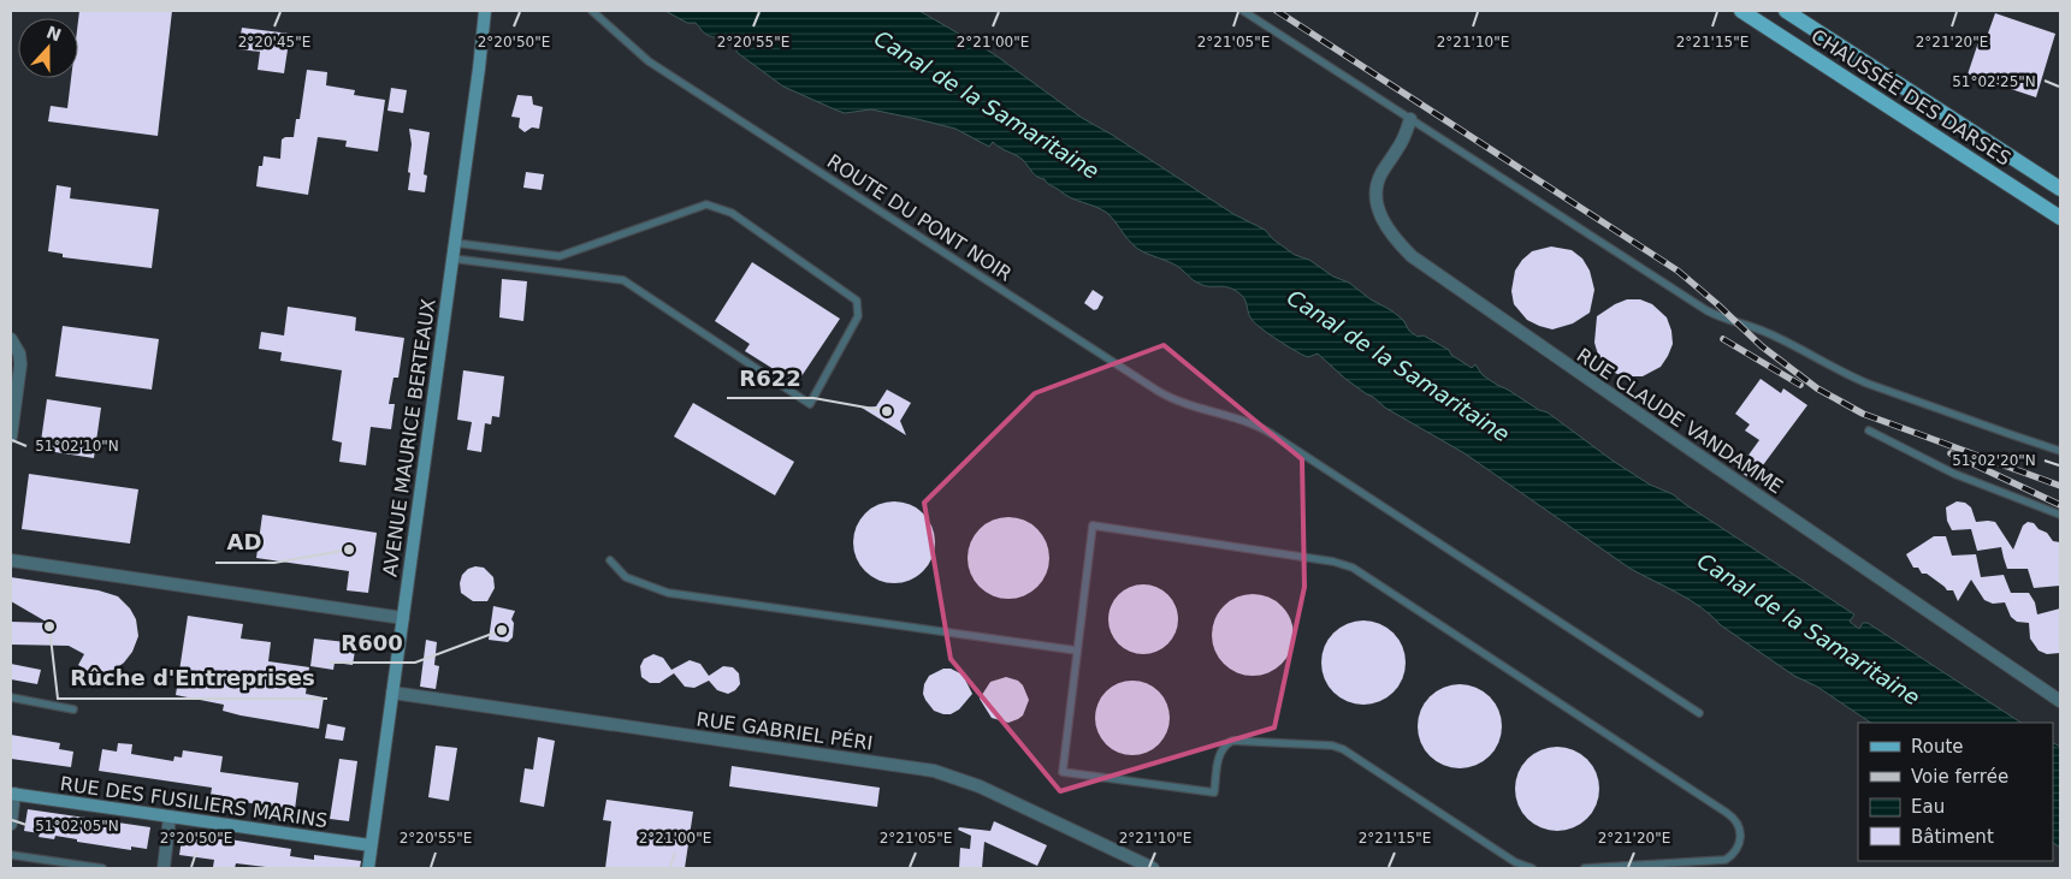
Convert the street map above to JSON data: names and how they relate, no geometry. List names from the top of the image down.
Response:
{
  "streets": {
    "main road": ["CHAUSSÉE DES DARSES"],
    "street": [
      "RUE CLAUDE VANDAMME",
      "AVENUE MAURICE BERTEAUX",
      "RUE GABRIEL PÉRI",
      "RUE DES FUSILIERS MARINS"
    ],
    "lane": ["ROUTE DU PONT NOIR"]
  },
  "crossings": [
    ["AVENUE MAURICE BERTEAUX", "RUE GABRIEL PÉRI"],
    ["AVENUE MAURICE BERTEAUX", "RUE DES FUSILIERS MARINS"]
  ],
  "water": ["Canal de la Samaritaine"],
  "places": [
    "R622",
    "AD",
    "Rûche d'Entreprises",
    "R600"
  ],
  "legend": [
    "Route",
    "Voie ferrée",
    "Eau",
    "Bâtiment"
  ],
  "north": "top",
  "coordinates": [
    "2°21'05\"E",
    "2°20'45\"E",
    "2°20'50\"E",
    "2°20'55\"E",
    "2°21'00\"E",
    "2°21'10\"E",
    "2°21'15\"E",
    "2°21'20\"E",
    "51°02'25\"N",
    "51°02'10\"N",
    "51°02'20\"N",
    "51°02'05\"N"
  ]
}
